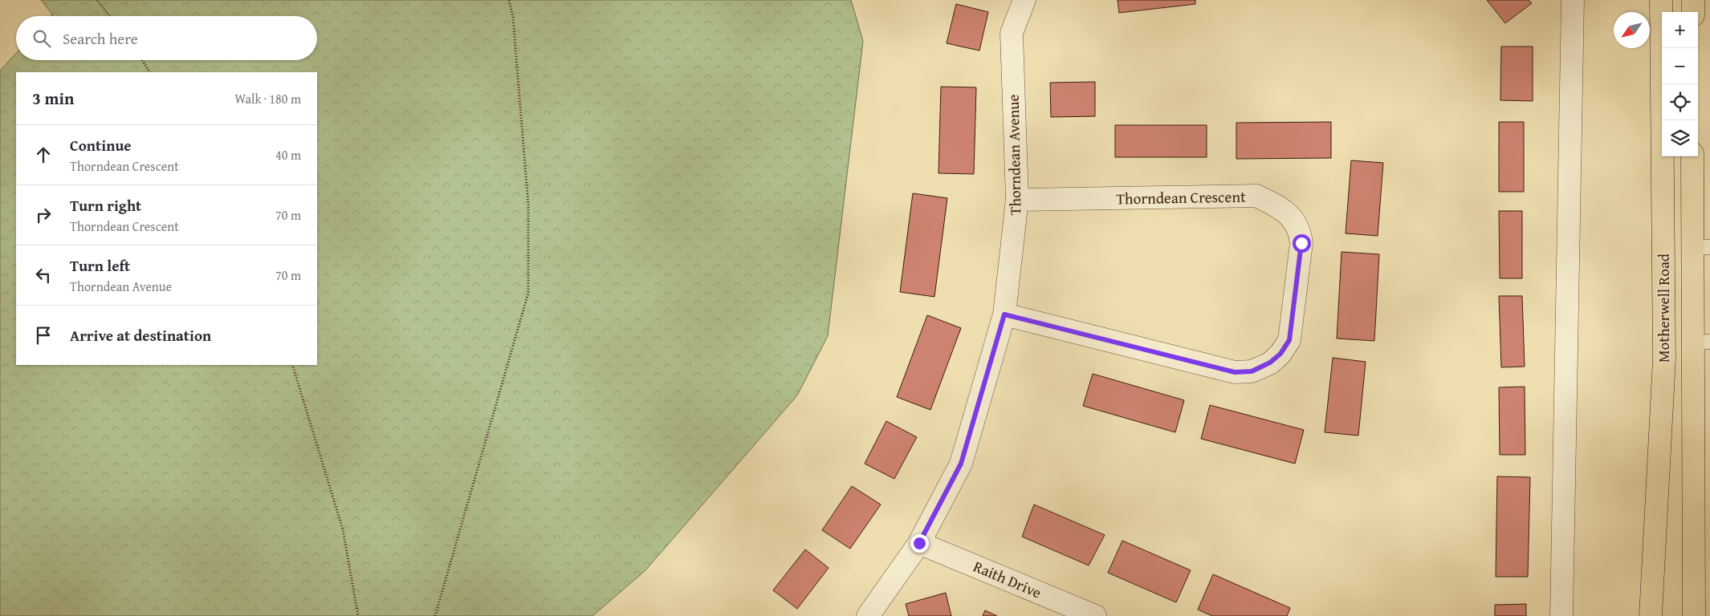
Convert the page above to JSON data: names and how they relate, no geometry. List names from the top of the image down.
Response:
{
  "streets": {
    "main road": ["Motherwell Road"],
    "street": ["Thorndean Avenue", "Thorndean Crescent", "Raith Drive"]
  },
  "crossings": [
    ["Thorndean Avenue", "Thorndean Crescent"],
    ["Thorndean Avenue", "Raith Drive"]
  ],
  "north": "bottom left",
  "page": {
    "map_buttons": ["+", "−"],
    "search": "Search here",
    "heading": ["3 min", "Walk · 180 m"],
    "list": [
      ["Continue", "Thorndean Crescent", "40 m"],
      ["Turn right", "Thorndean Crescent", "70 m"],
      ["Turn left", "Thorndean Avenue", "70 m"],
      "Arrive at destination"
    ]
  }
}
